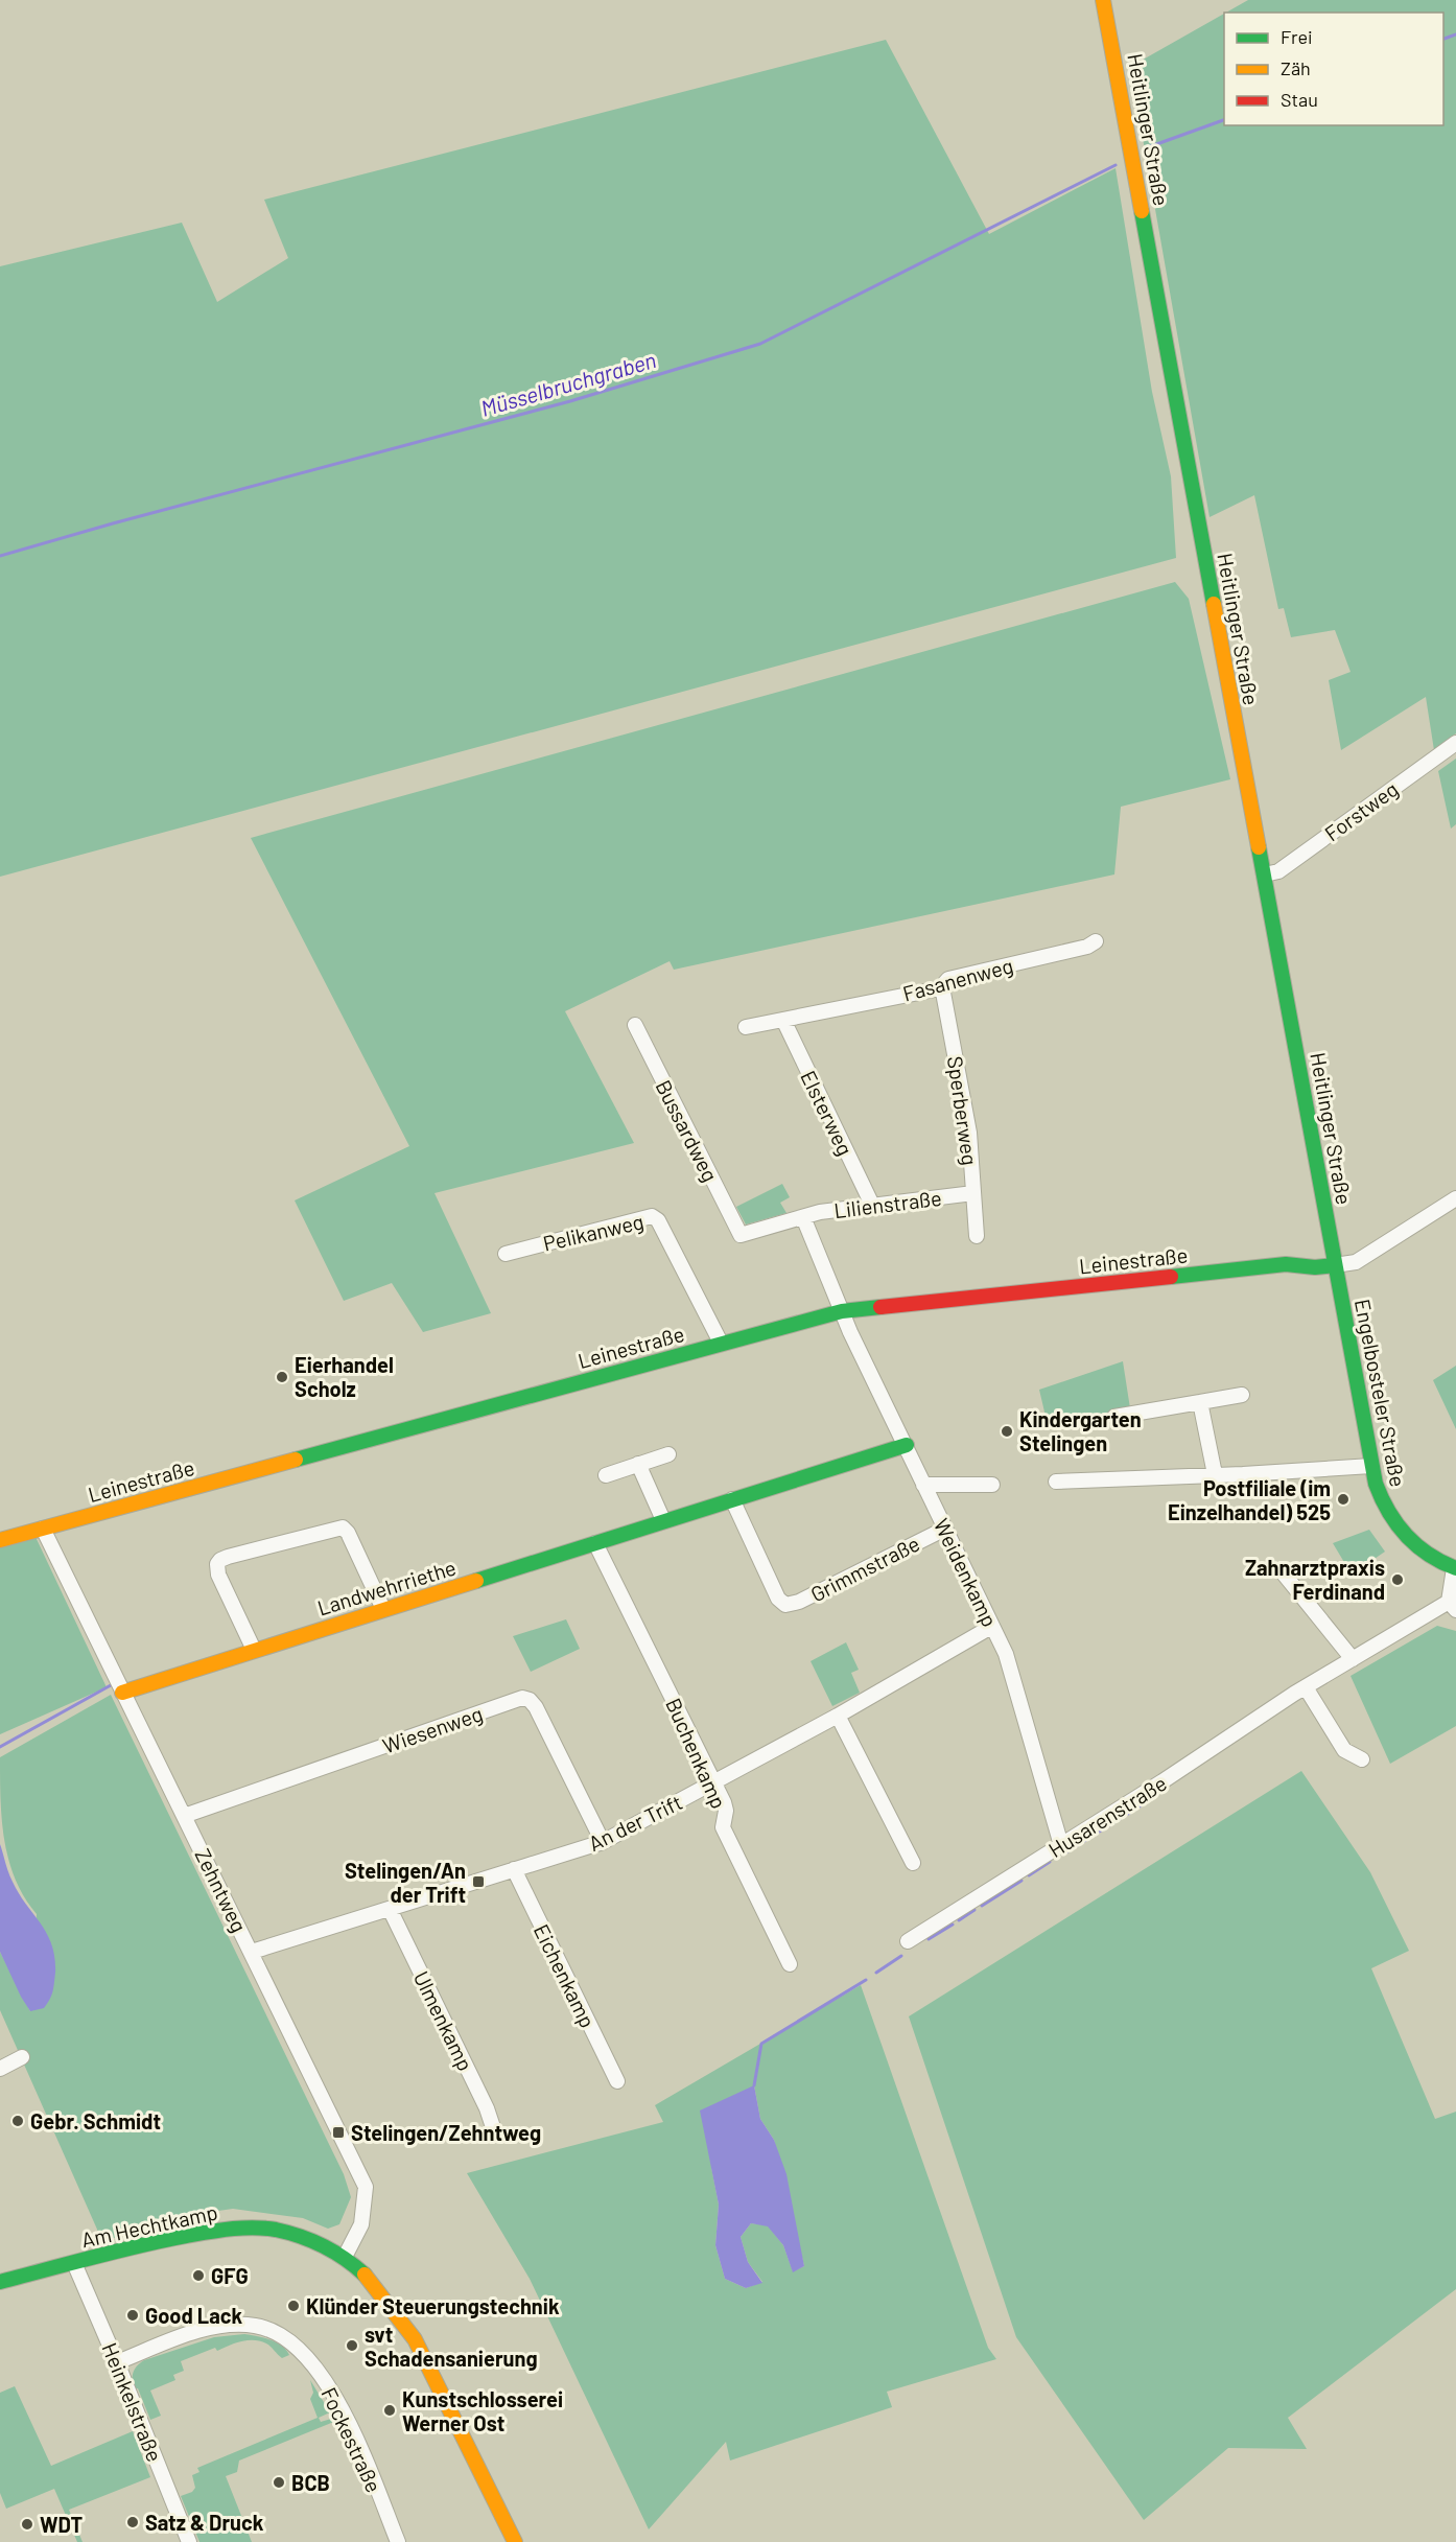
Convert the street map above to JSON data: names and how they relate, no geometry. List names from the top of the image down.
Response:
{
  "streets": {
    "street": [
      "Heitlinger Straße",
      "Forstweg",
      "Fasanenweg",
      "Sperberweg",
      "Elsterweg",
      "Bussardweg",
      "Lilienstraße",
      "Pelikanweg",
      "Leinestraße",
      "Engelbosteler Straße",
      "Grimmstraße",
      "Weidenkamp",
      "Landwehrriethe",
      "Wiesenweg",
      "Buchenkamp",
      "Husarenstraße",
      "An der Trift",
      "Zehntweg",
      "Eichenkamp",
      "Ulmenkamp",
      "Am Hechtkamp",
      "Heinkelstraße",
      "Fockestraße"
    ]
  },
  "crossings": [
    ["Heitlinger Straße", "Forstweg"],
    ["Heitlinger Straße", "Leinestraße"],
    ["Heitlinger Straße", "Engelbosteler Straße"],
    ["Fasanenweg", "Sperberweg"],
    ["Fasanenweg", "Elsterweg"],
    ["Sperberweg", "Lilienstraße"],
    ["Elsterweg", "Lilienstraße"],
    ["Bussardweg", "Lilienstraße"],
    ["Lilienstraße", "Leinestraße"],
    ["Lilienstraße", "Weidenkamp"],
    ["Pelikanweg", "Leinestraße"],
    ["Leinestraße", "Engelbosteler Straße"],
    ["Leinestraße", "Weidenkamp"],
    ["Leinestraße", "Zehntweg"],
    ["Grimmstraße", "Weidenkamp"],
    ["Grimmstraße", "Landwehrriethe"],
    ["Weidenkamp", "Landwehrriethe"],
    ["Weidenkamp", "Husarenstraße"],
    ["Weidenkamp", "An der Trift"],
    ["Landwehrriethe", "Buchenkamp"],
    ["Landwehrriethe", "Zehntweg"],
    ["Wiesenweg", "An der Trift"],
    ["Wiesenweg", "Zehntweg"],
    ["Buchenkamp", "An der Trift"],
    ["An der Trift", "Zehntweg"],
    ["An der Trift", "Eichenkamp"],
    ["An der Trift", "Ulmenkamp"],
    ["Zehntweg", "Am Hechtkamp"],
    ["Am Hechtkamp", "Heinkelstraße"],
    ["Heinkelstraße", "Fockestraße"]
  ],
  "water": ["Müsselbruchgraben"],
  "places": {
    "other": [
      "Eierhandel Scholz",
      "Kindergarten Stelingen",
      "Postfiliale (im Einzelhandel) 525",
      "Zahnarztpraxis Ferdinand",
      "Gebr. Schmidt",
      "GFG",
      "Klünder Steuerungstechnik",
      "Good Lack",
      "svt Schadensanierung",
      "Kunstschlosserei Werner Ost",
      "BCB",
      "Satz & Druck",
      "WDT"
    ],
    "transit": ["Stelingen/An der Trift", "Stelingen/Zehntweg"]
  },
  "legend": ["Frei", "Zäh", "Stau"]
}
